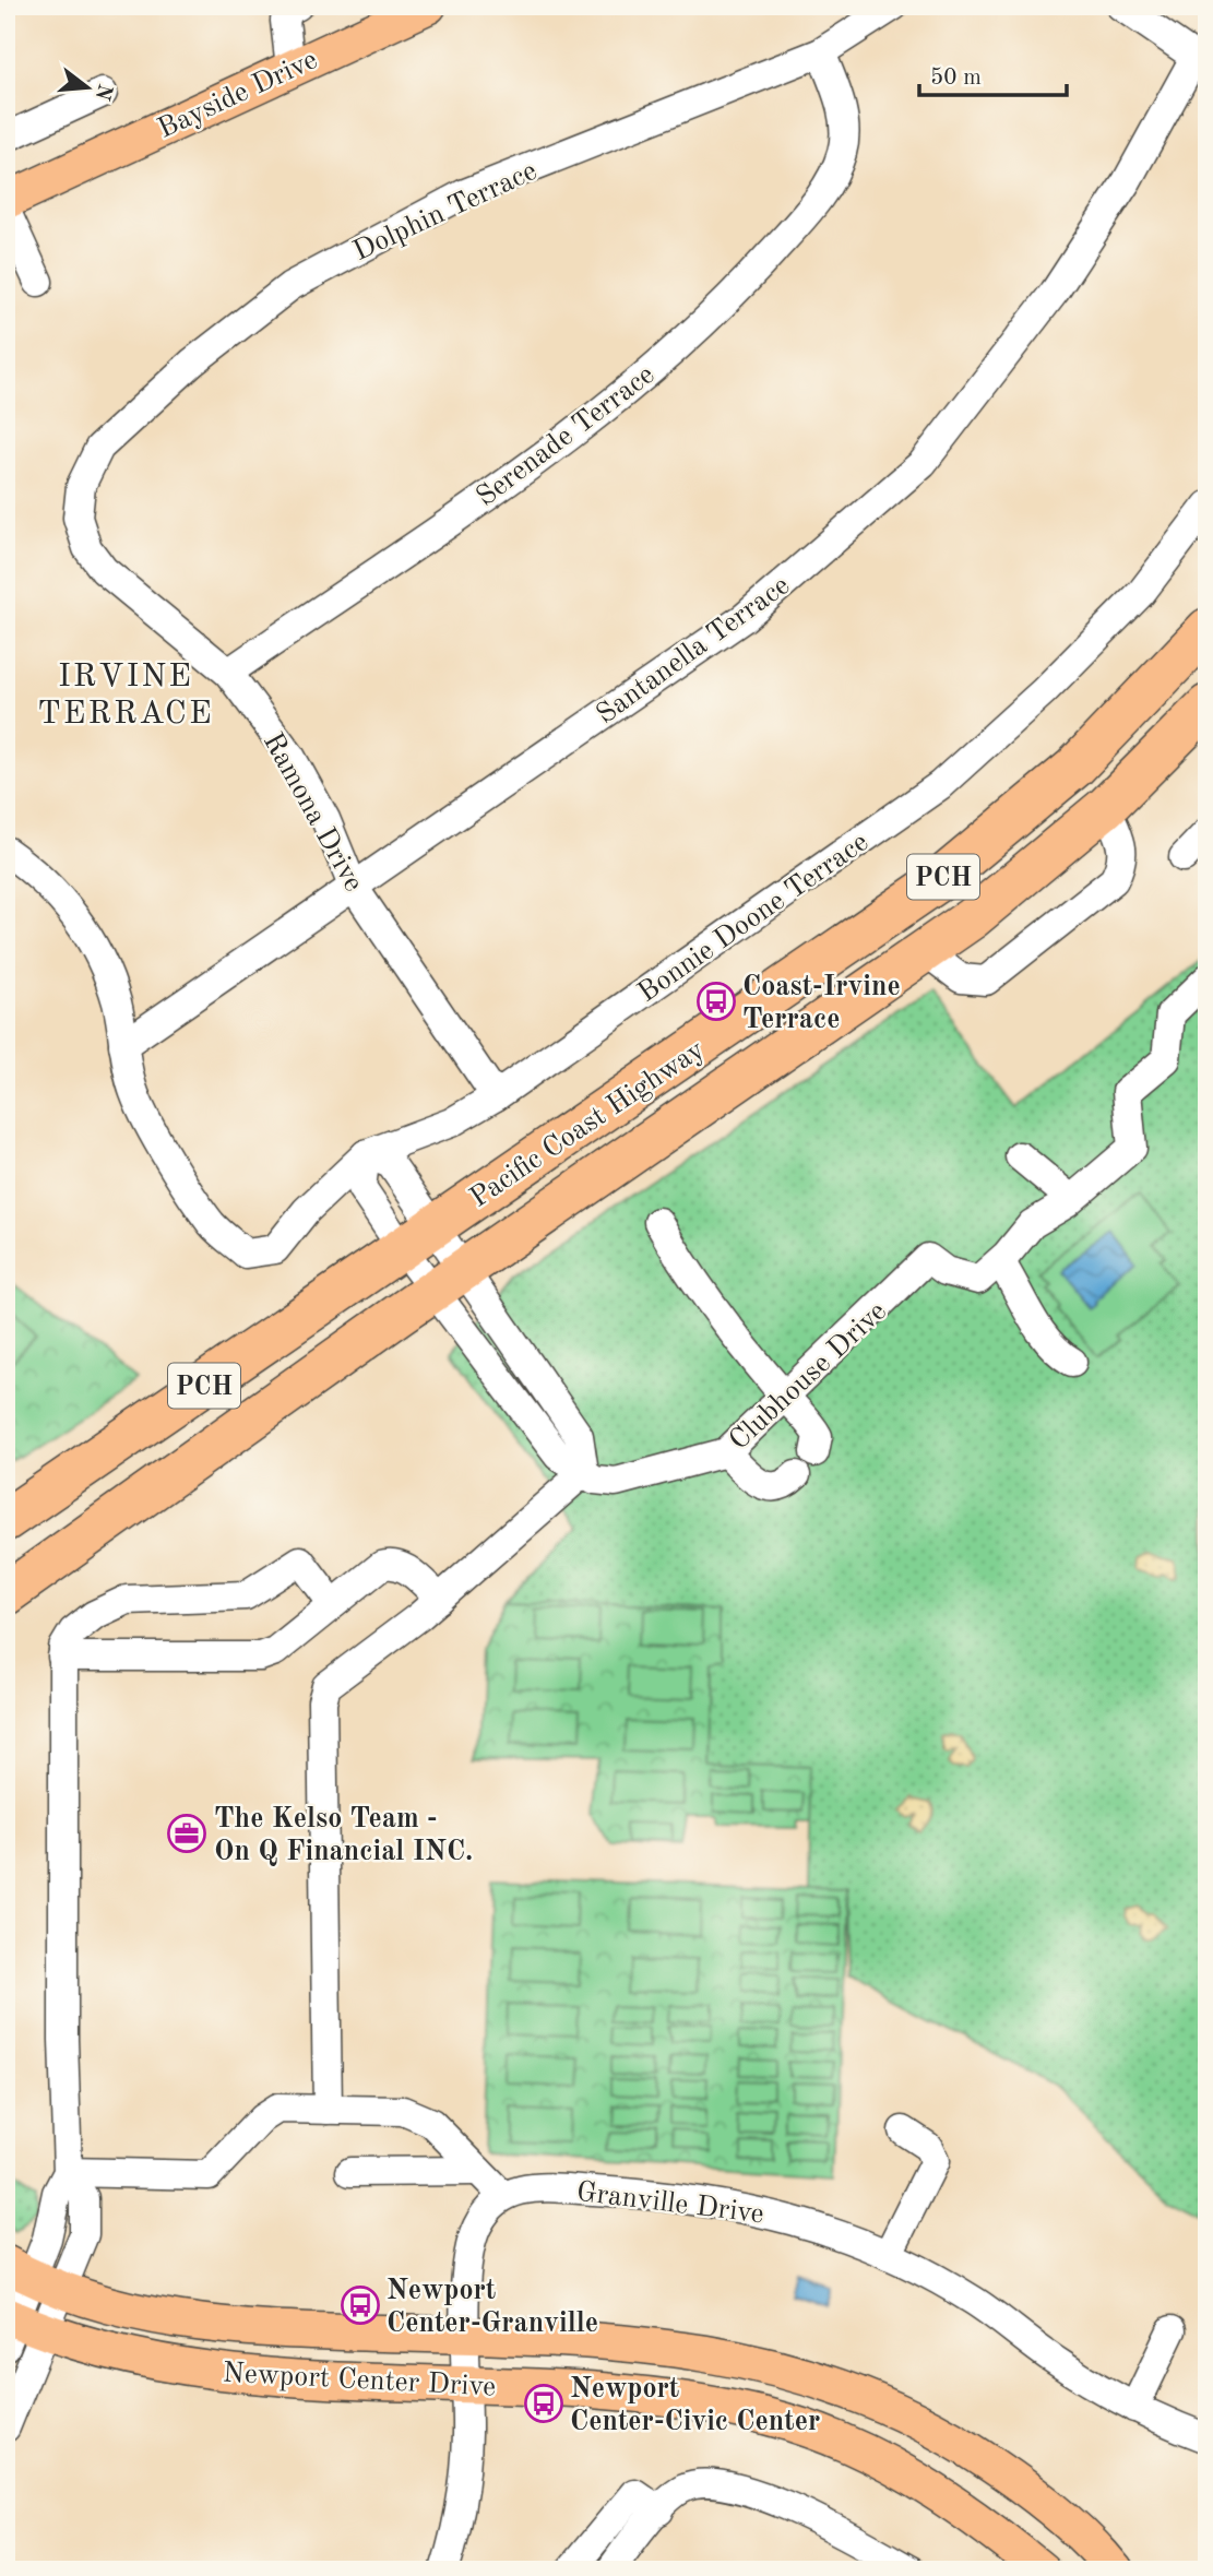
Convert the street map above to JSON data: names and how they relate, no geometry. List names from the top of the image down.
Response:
{
  "streets": {
    "highway": ["PCH", "Pacific Coast Highway"],
    "main road": ["Bayside Drive", "Newport Center Drive"],
    "street": [
      "Dolphin Terrace",
      "Serenade Terrace",
      "Santanella Terrace",
      "Ramona Drive",
      "Bonnie Doone Terrace",
      "Clubhouse Drive",
      "Granville Drive"
    ]
  },
  "crossings": [
    ["Dolphin Terrace", "Serenade Terrace"],
    ["Dolphin Terrace", "Ramona Drive"],
    ["Serenade Terrace", "Ramona Drive"],
    ["Santanella Terrace", "Ramona Drive"],
    ["Santanella Terrace", "Bonnie Doone Terrace"],
    ["Ramona Drive", "Bonnie Doone Terrace"]
  ],
  "districts": ["IRVINE TERRACE"],
  "places": {
    "bus stop": ["Coast-Irvine Terrace", "Newport Center-Granville", "Newport Center-Civic Center"],
    "office": ["The Kelso Team - On Q Financial INC."]
  },
  "scale_bar": "50 m",
  "north": "right"
}
